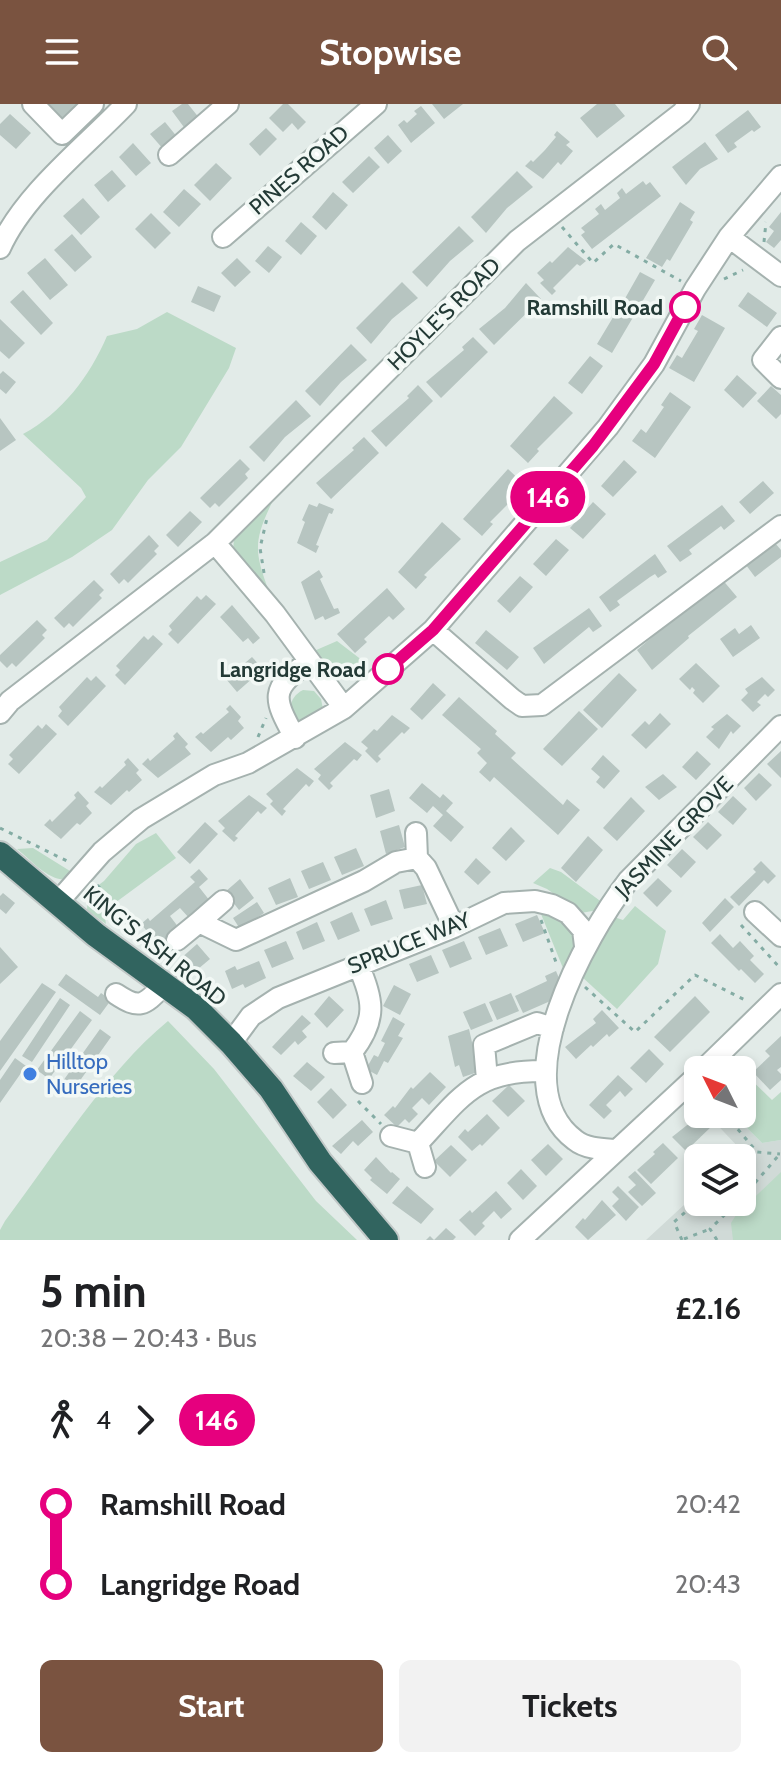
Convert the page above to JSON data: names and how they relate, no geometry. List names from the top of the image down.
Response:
{
  "streets": {
    "highway": ["KING'S ASH ROAD"],
    "street": [
      "PINES ROAD",
      "HOYLE'S ROAD",
      "JASMINE GROVE",
      "SPRUCE WAY"
    ]
  },
  "crossings": [
    ["SPRUCE WAY", "KING'S ASH ROAD"]
  ],
  "places": ["Ramshill Road", "Langridge Road", "Hilltop Nurseries"],
  "lines": ["bus line 146"],
  "north": "top left",
  "page": {
    "header": "Stopwise",
    "on_map": "146",
    "heading": ["5 min", "20:38 – 20:43 · Bus", "£2.16"],
    "legs": ["4", "146"],
    "list": [
      {
        "name": "Ramshill Road",
        "value": "20:42"
      },
      {
        "name": "Langridge Road",
        "value": "20:43"
      }
    ],
    "buttons": ["Start", "Tickets"]
  }
}
